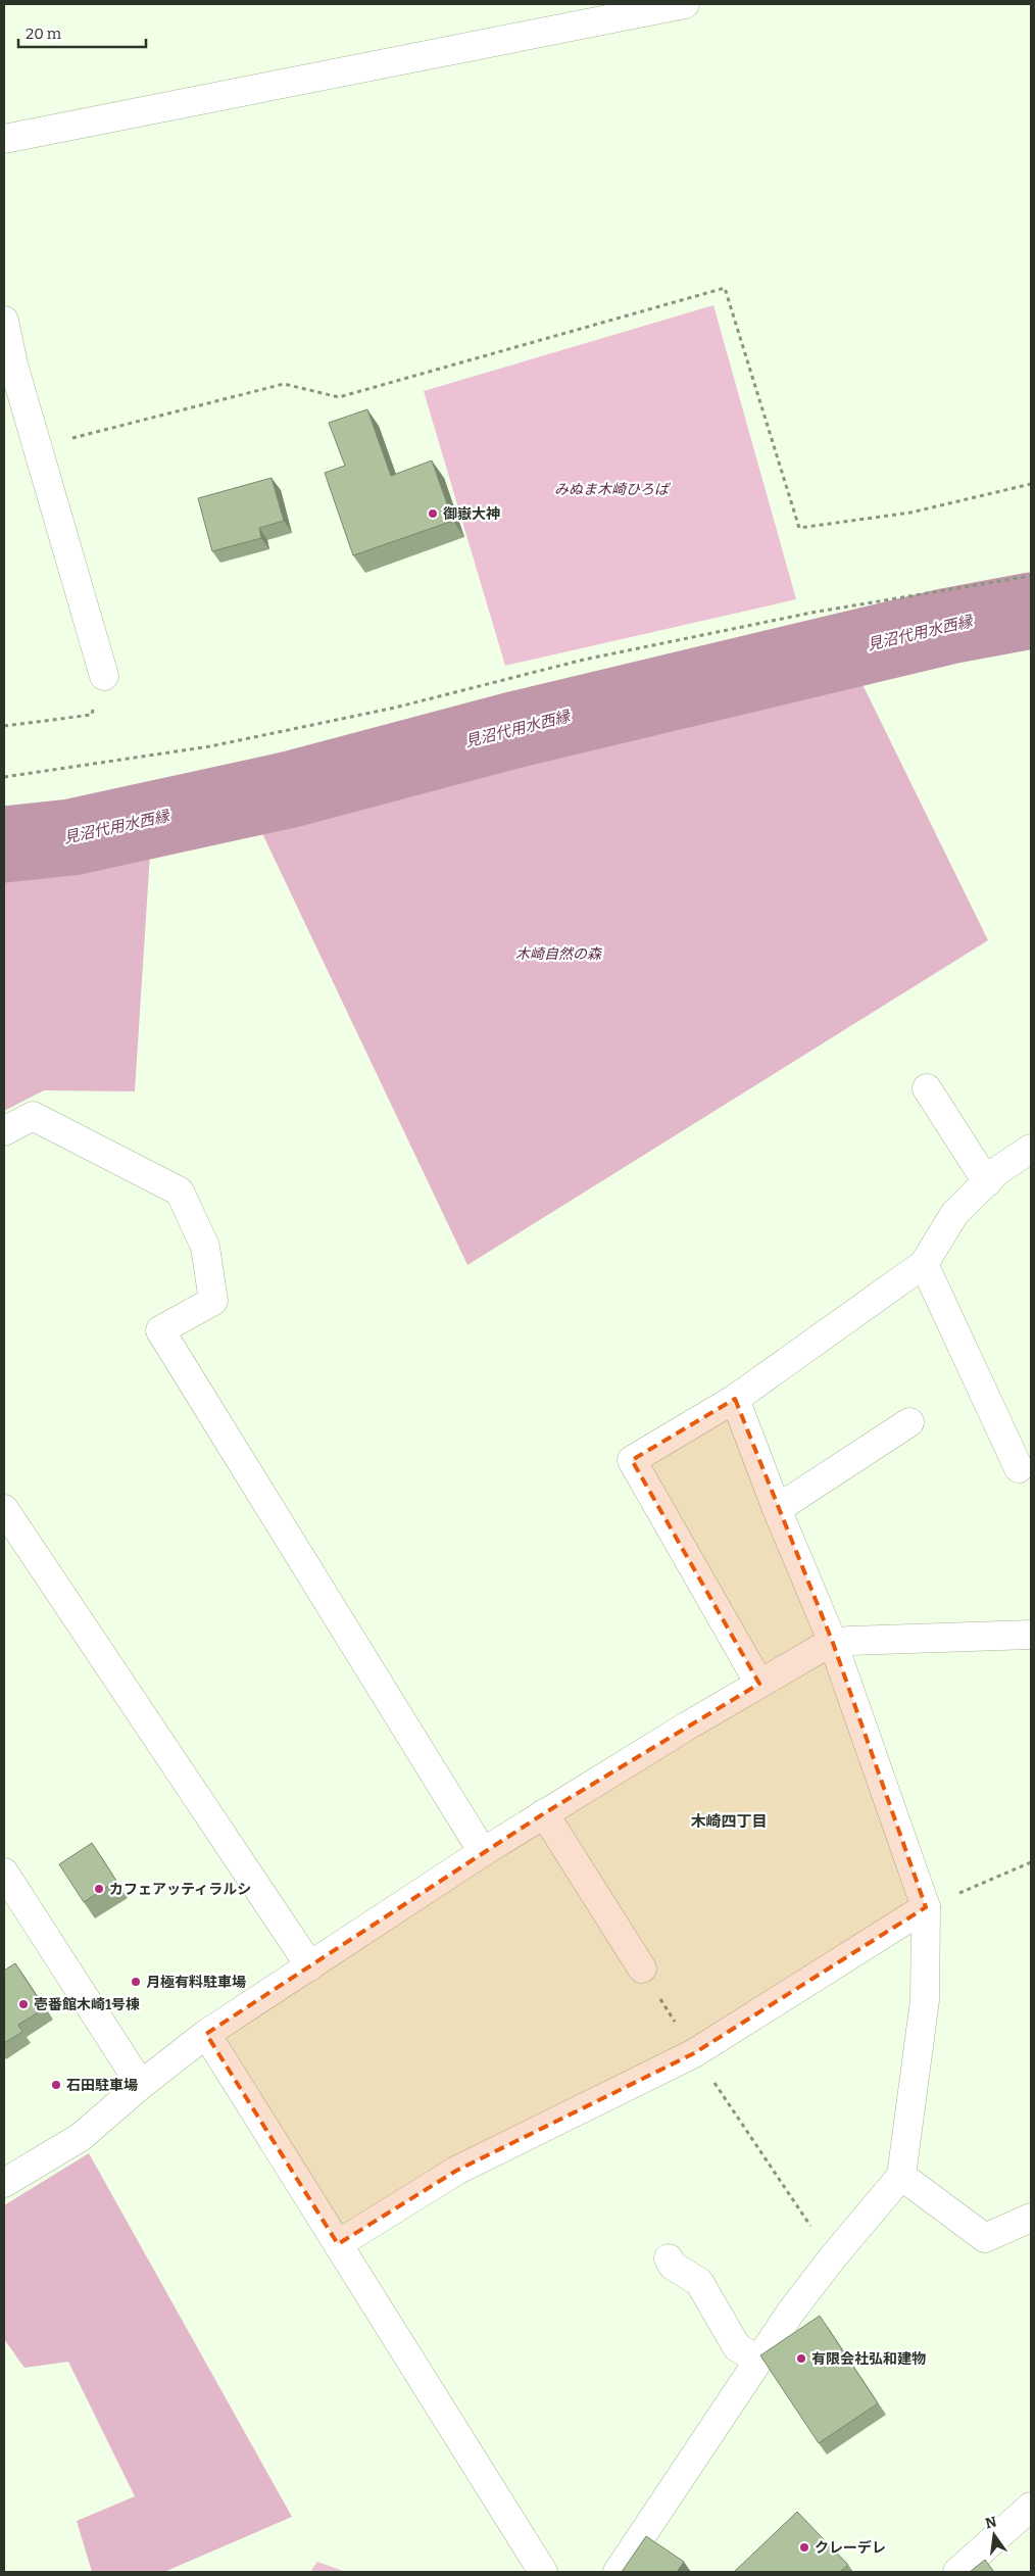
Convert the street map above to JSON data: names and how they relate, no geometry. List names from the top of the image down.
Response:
{
  "districts": ["木崎四丁目"],
  "water": ["見沼代用水西縁"],
  "parks": ["みぬま木崎ひろば", "木崎自然の森"],
  "places": [
    "御嶽大神",
    "カフェアッティラルシ",
    "月極有料駐車場",
    "壱番館木崎1号棟",
    "石田駐車場",
    "有限会社弘和建物",
    "クレーデレ"
  ],
  "scale_bar": "20 m",
  "north": "top"
}
